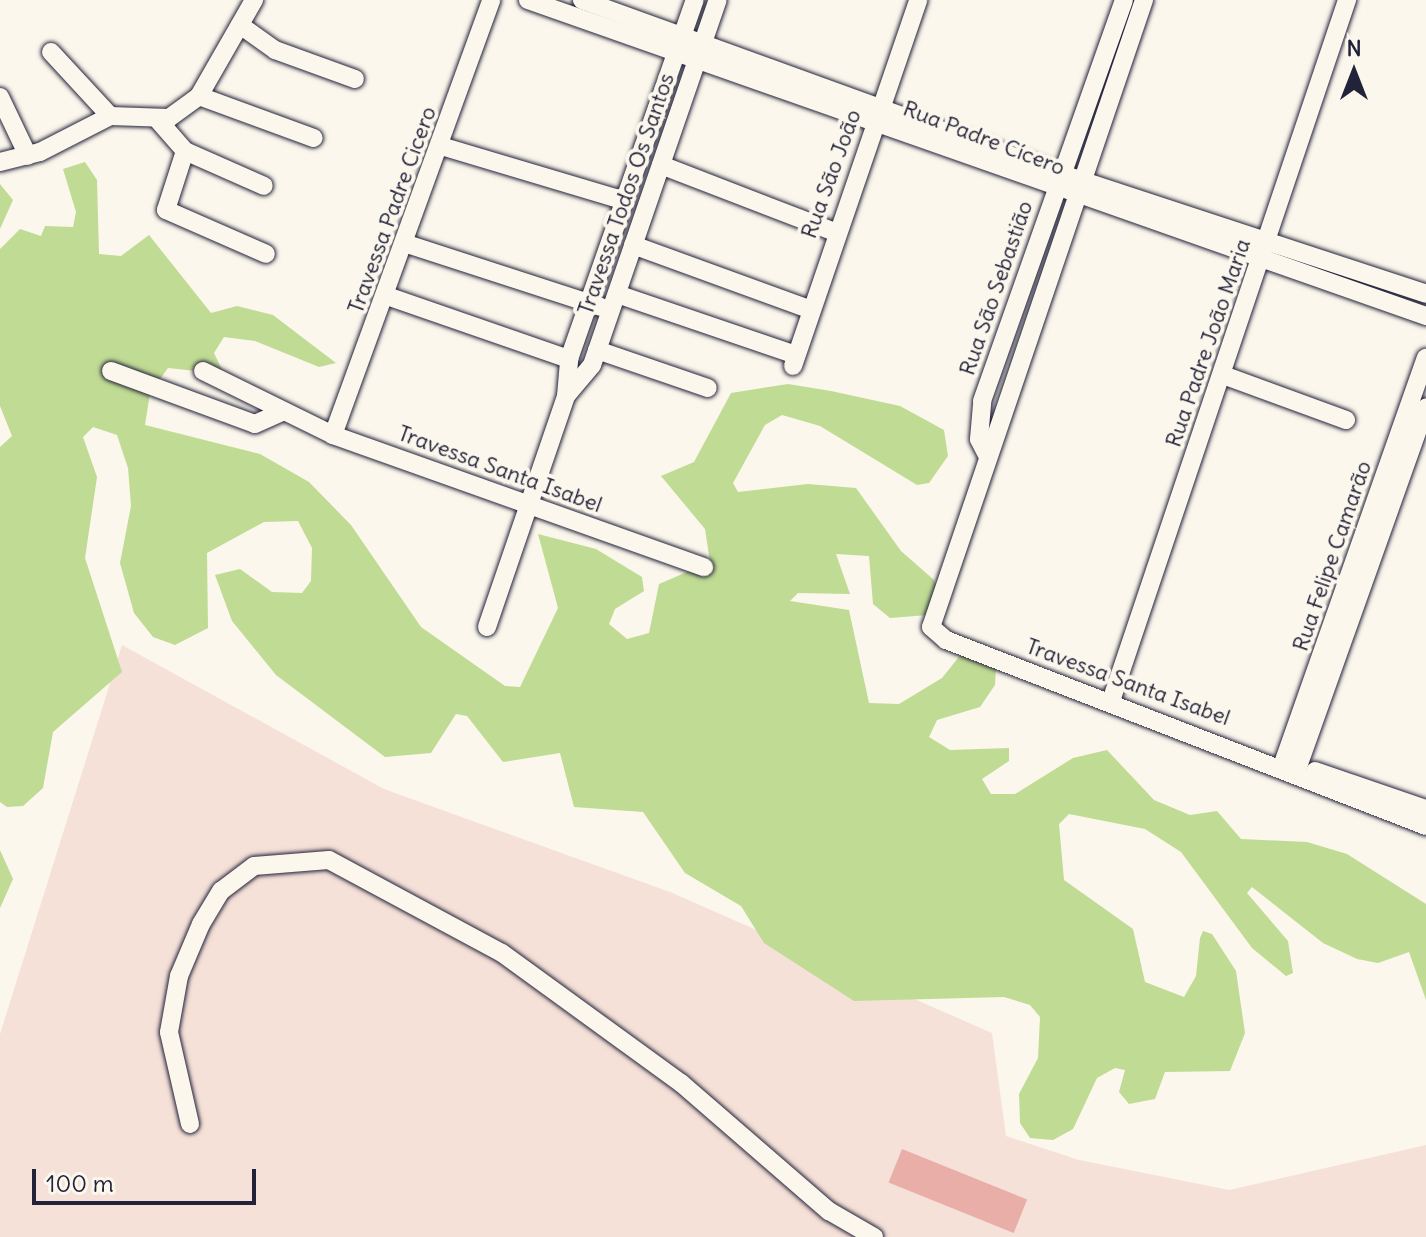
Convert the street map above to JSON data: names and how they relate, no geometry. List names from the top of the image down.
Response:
{
  "streets": {
    "street": [
      "Rua Padre Cícero",
      "Rua São João",
      "Travessa Todos Os Santos",
      "Travessa Padre Cicero",
      "Rua São Sebastião",
      "Rua Padre João Maria",
      "Travessa Santa Isabel",
      "Rua Felipe Camarão"
    ]
  },
  "crossings": [
    ["Rua Padre Cícero", "Rua São João"],
    ["Rua Padre Cícero", "Travessa Todos Os Santos"],
    ["Rua Padre Cícero", "Rua São Sebastião"],
    ["Rua Padre Cícero", "Rua Padre João Maria"],
    ["Rua São João", "Travessa Todos Os Santos"],
    ["Travessa Todos Os Santos", "Travessa Santa Isabel"],
    ["Travessa Padre Cicero", "Travessa Santa Isabel"],
    ["Rua São Sebastião", "Travessa Santa Isabel"],
    ["Rua Padre João Maria", "Travessa Santa Isabel"],
    ["Travessa Santa Isabel", "Rua Felipe Camarão"]
  ],
  "scale_bar": "100 m",
  "north": "top"
}
